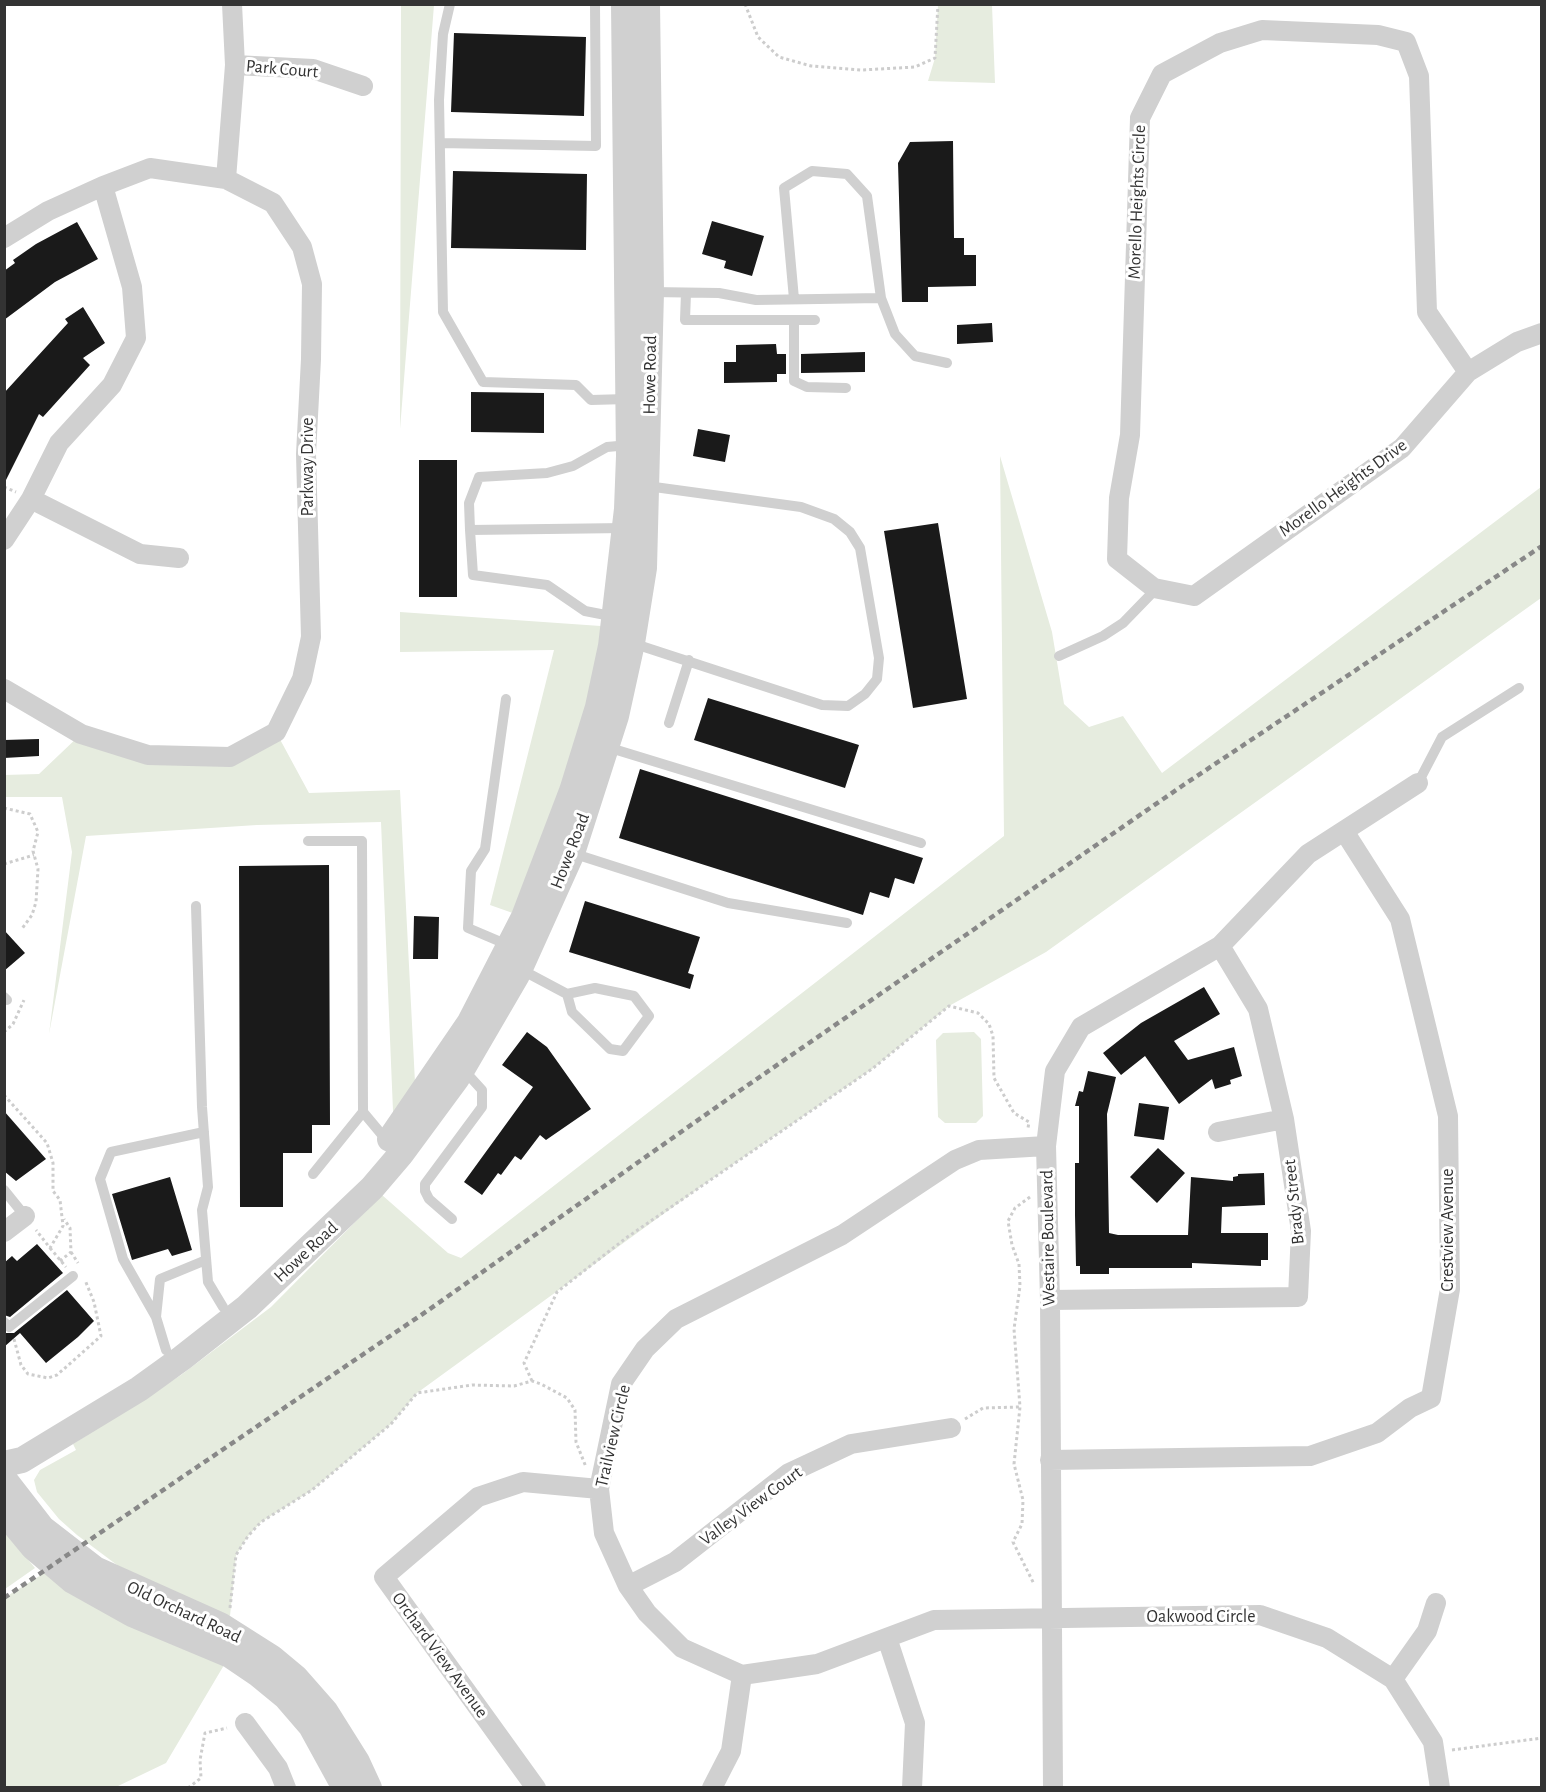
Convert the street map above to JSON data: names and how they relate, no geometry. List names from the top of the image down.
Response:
{
  "streets": {
    "street": [
      "Park Court",
      "Morello Heights Circle",
      "Howe Road",
      "Parkway Drive",
      "Morello Heights Drive",
      "Brady Street",
      "Crestview Avenue",
      "Westaire Boulevard",
      "Trailview Circle",
      "Valley View Court",
      "Old Orchard Road",
      "Oakwood Circle",
      "Orchard View Avenue"
    ]
  },
  "crossings": [
    ["Morello Heights Circle", "Morello Heights Drive"],
    ["Brady Street", "Westaire Boulevard"],
    ["Crestview Avenue", "Westaire Boulevard"],
    ["Westaire Boulevard", "Trailview Circle"],
    ["Westaire Boulevard", "Oakwood Circle"],
    ["Trailview Circle", "Valley View Court"],
    ["Trailview Circle", "Orchard View Avenue"]
  ]
}
